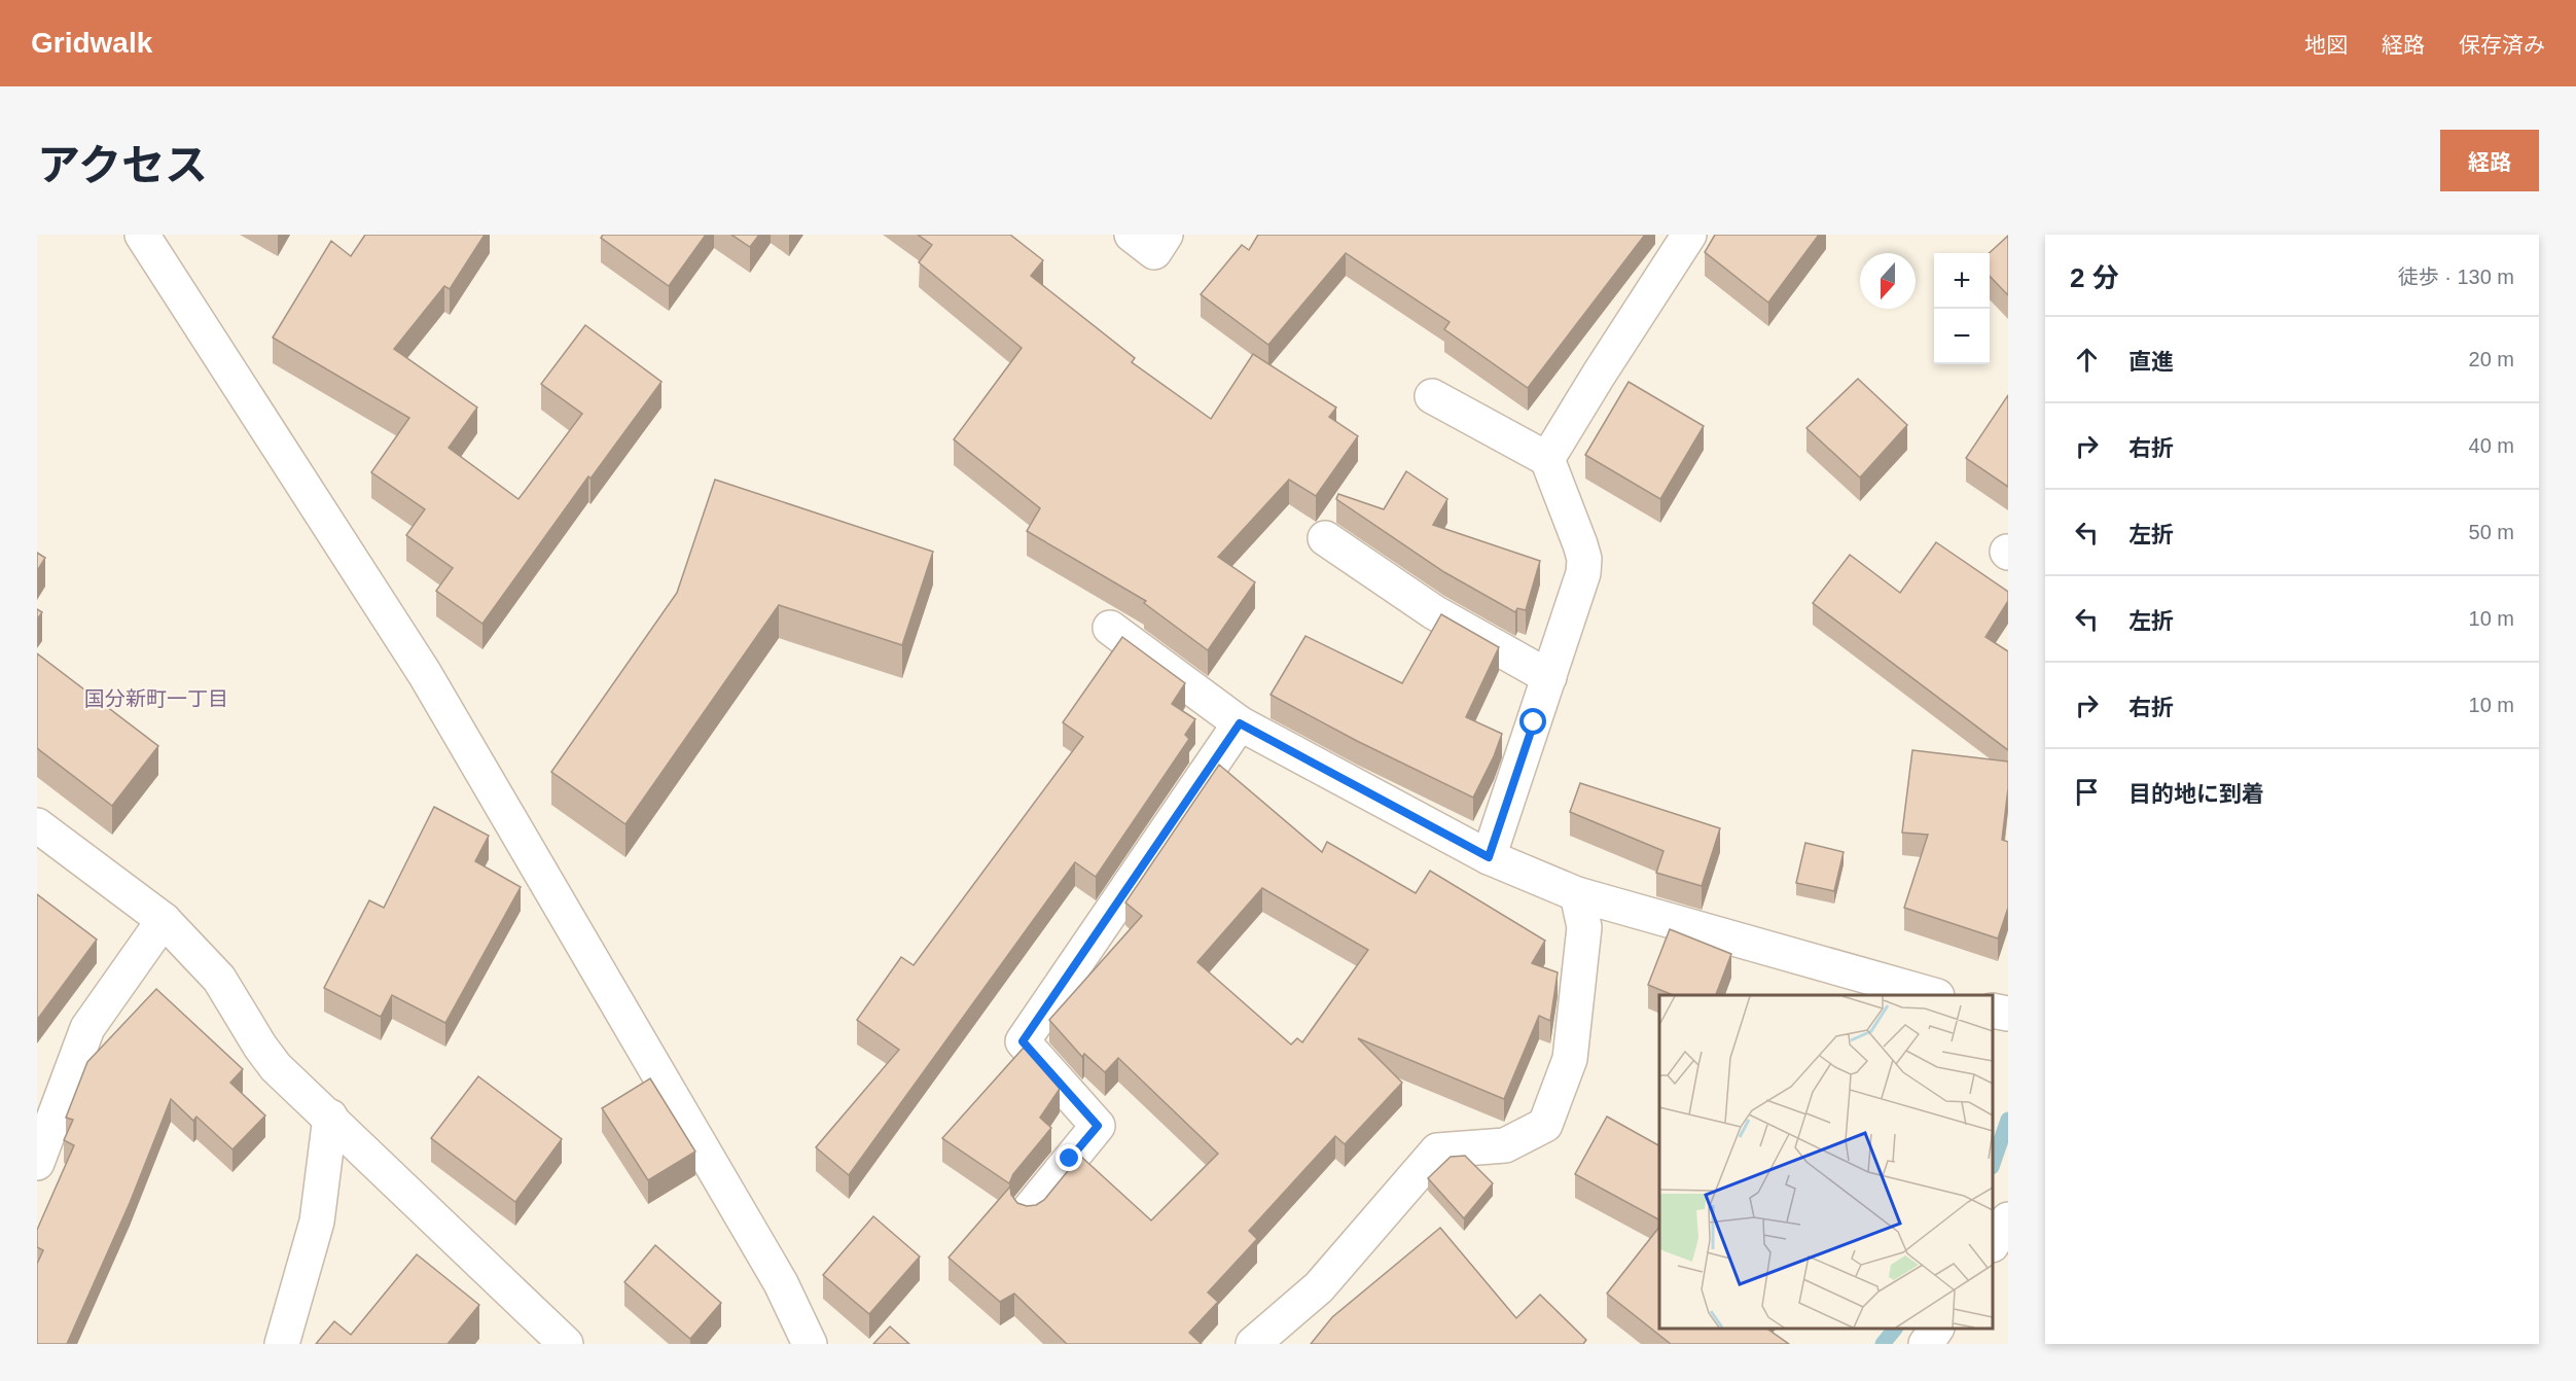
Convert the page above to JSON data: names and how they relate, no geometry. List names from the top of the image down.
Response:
{
  "districts": ["国分新町一丁目"],
  "north": "bottom",
  "page": {
    "header": "Gridwalk",
    "nav": ["地図", "経路", "保存済み"],
    "title": "アクセス",
    "buttons": "経路",
    "heading": ["2 分", "徒歩 · 130 m"],
    "map_buttons": ["+", "−"],
    "list": [
      ["直進", "20 m"],
      ["右折", "40 m"],
      ["左折", "50 m"],
      ["左折", "10 m"],
      ["右折", "10 m"],
      "目的地に到着"
    ]
  }
}
